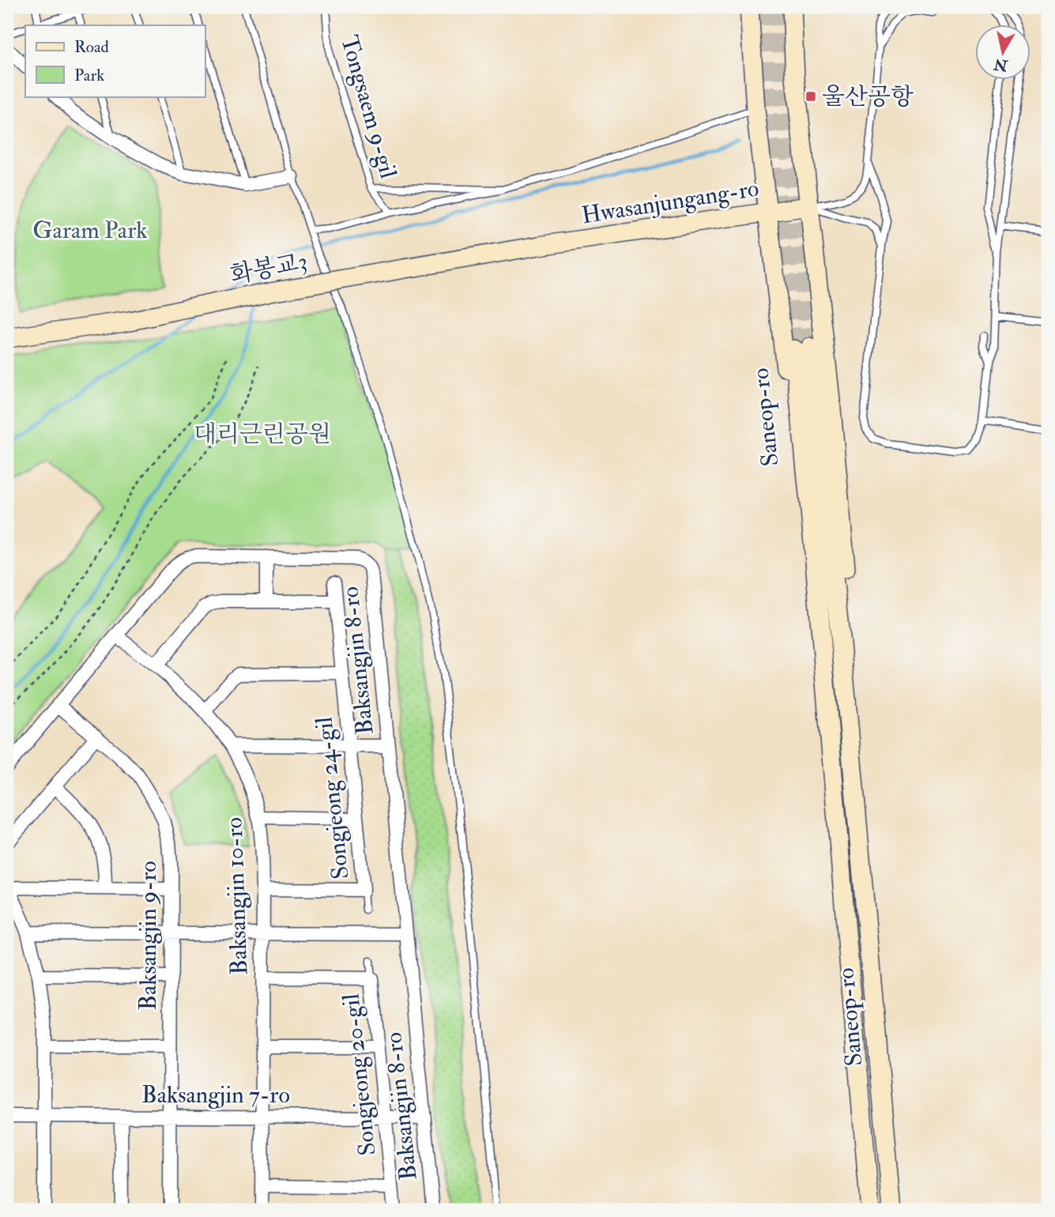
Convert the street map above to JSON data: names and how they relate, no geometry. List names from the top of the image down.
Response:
{
  "streets": {
    "main road": ["Hwasanjungang-ro", "화봉교3", "Saneop-ro"],
    "street": [
      "Baksangjin 8-ro",
      "Songjeong 24-gil",
      "Baksangjin 10-ro",
      "Baksangjin 9-ro",
      "Songjeong 20-gil",
      "Baksangjin 7-ro"
    ],
    "lane": ["Tongsaem 9-gil"]
  },
  "crossings": [
    ["Hwasanjungang-ro", "화봉교3"],
    ["Hwasanjungang-ro", "Saneop-ro"],
    ["Baksangjin 8-ro", "Baksangjin 10-ro"],
    ["Baksangjin 8-ro", "Baksangjin 9-ro"],
    ["Baksangjin 8-ro", "Baksangjin 7-ro"],
    ["Songjeong 24-gil", "Baksangjin 10-ro"],
    ["Baksangjin 10-ro", "Songjeong 20-gil"],
    ["Baksangjin 10-ro", "Baksangjin 7-ro"],
    ["Baksangjin 9-ro", "Baksangjin 7-ro"],
    ["Songjeong 20-gil", "Baksangjin 7-ro"]
  ],
  "parks": ["Garam Park", "대리근린공원"],
  "places": {
    "transit": ["울산공항"]
  },
  "legend": ["Road", "Park"],
  "north": "bottom"
}
